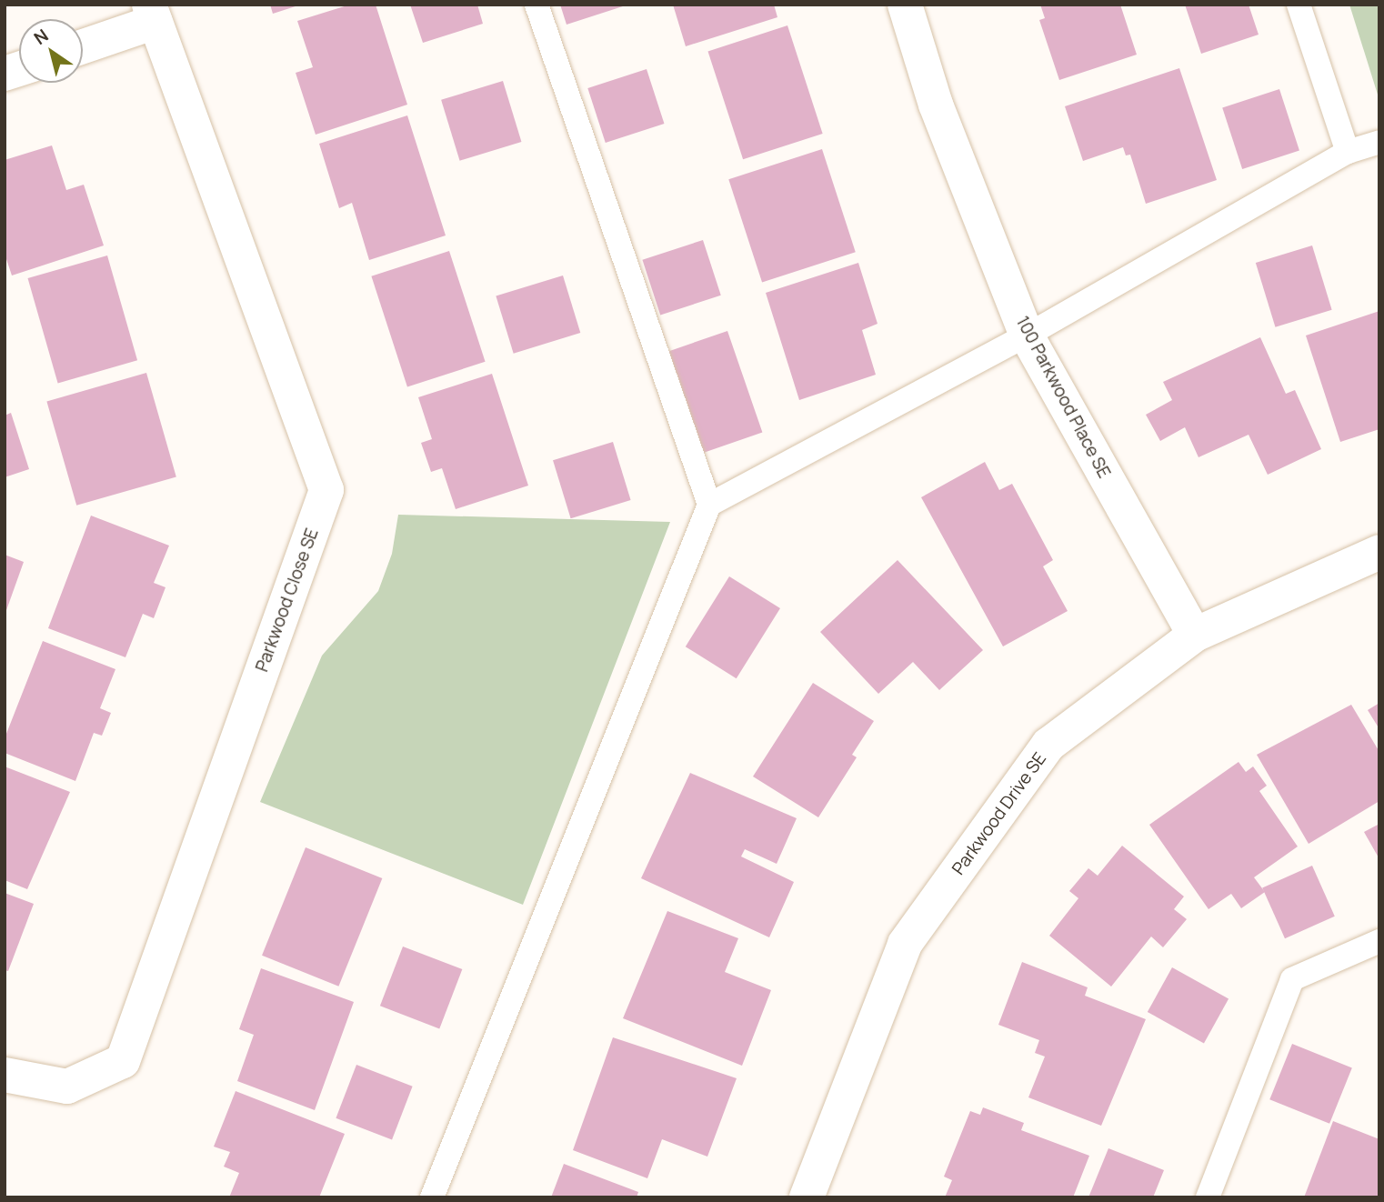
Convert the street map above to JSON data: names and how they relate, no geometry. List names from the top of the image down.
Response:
{
  "streets": {
    "street": ["100 Parkwood Place SE", "Parkwood Close SE", "Parkwood Drive SE"]
  },
  "crossings": [
    ["100 Parkwood Place SE", "Parkwood Drive SE"]
  ],
  "north": "top left"
}
